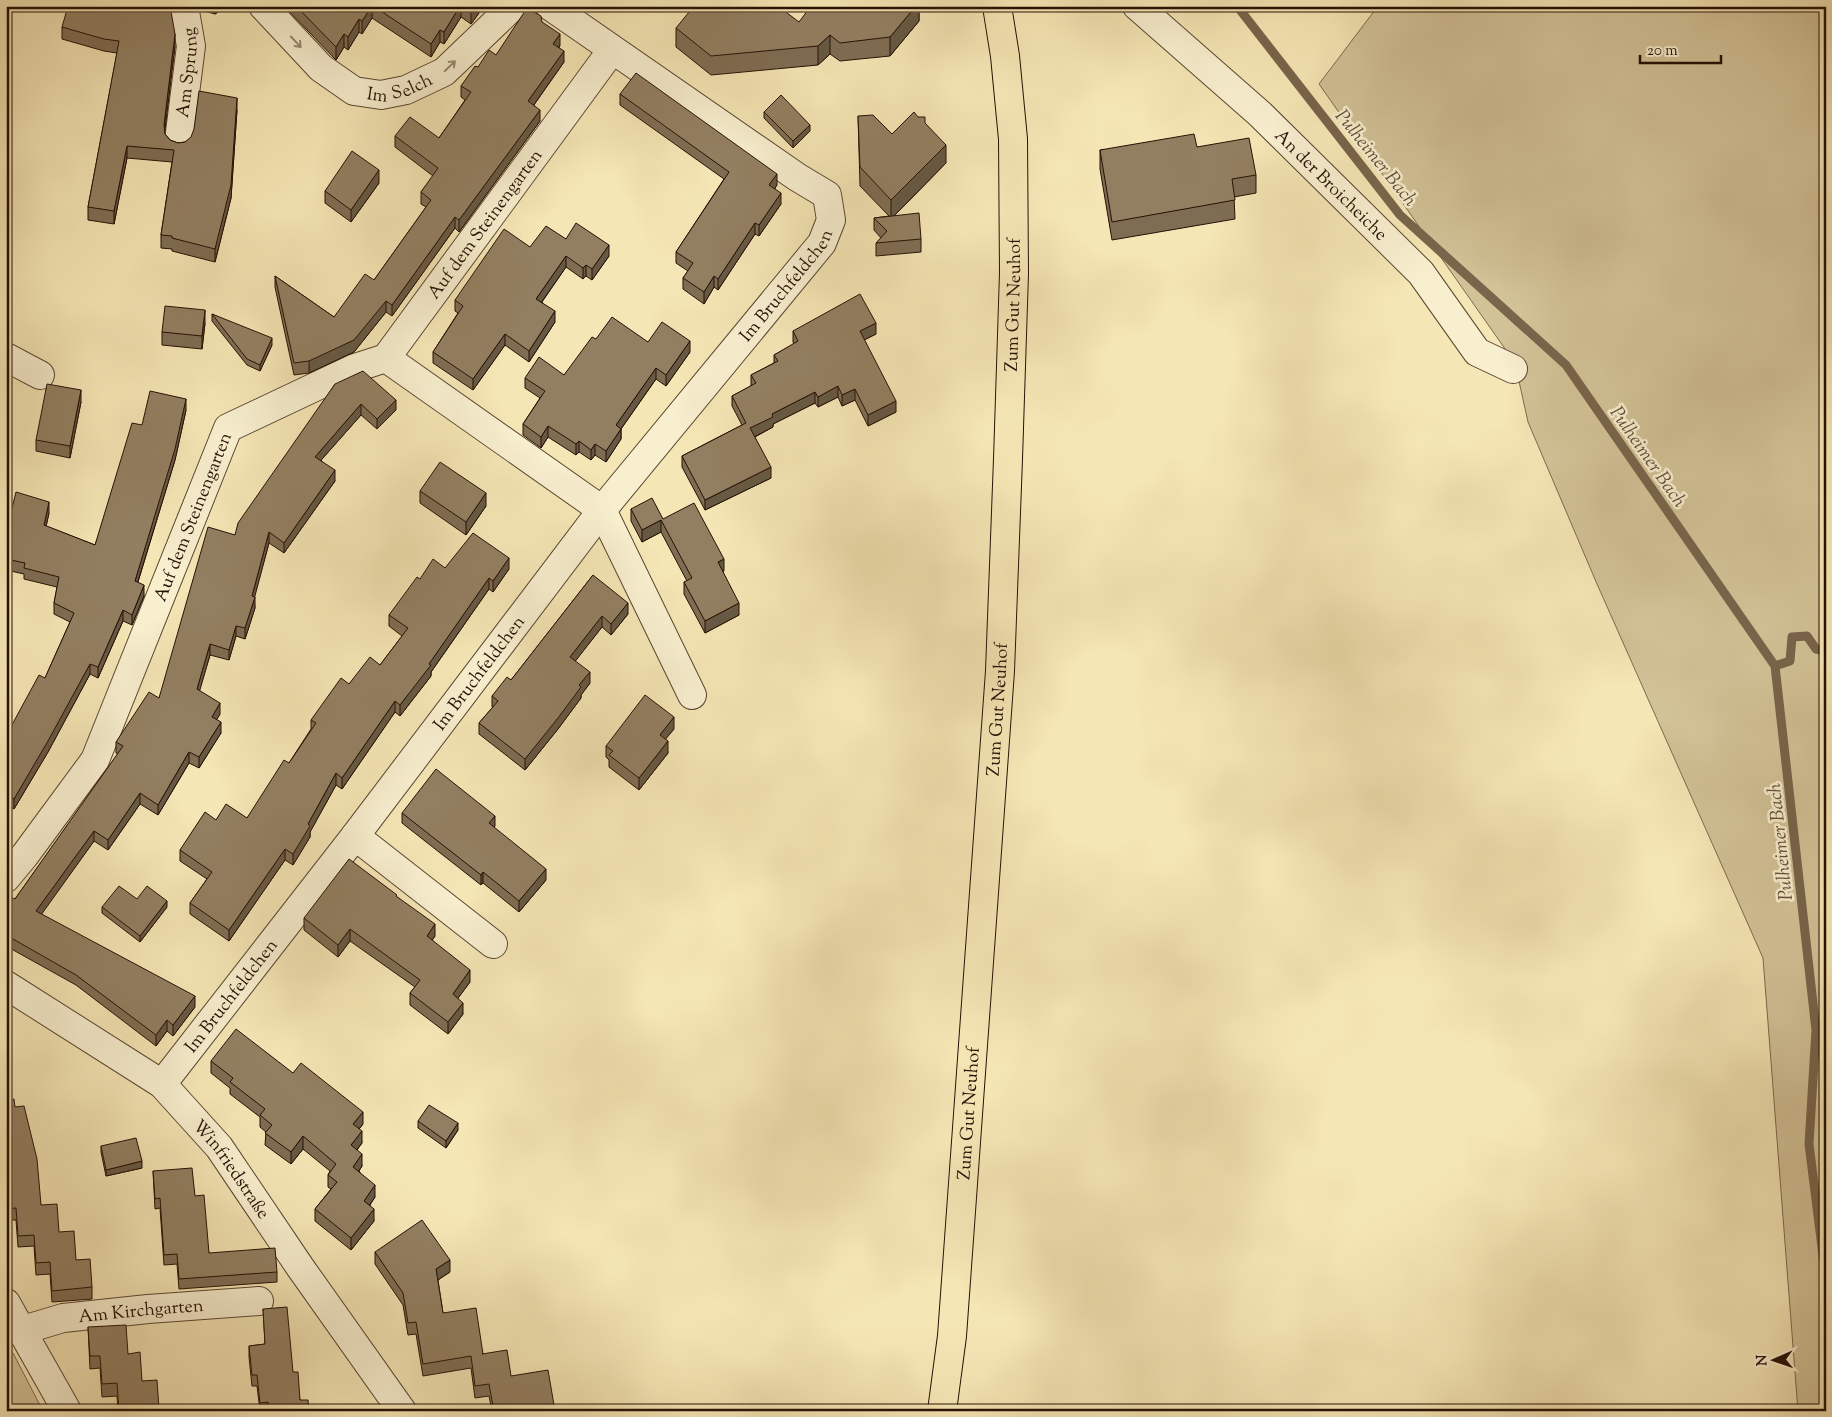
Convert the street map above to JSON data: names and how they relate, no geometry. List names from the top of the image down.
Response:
{
  "streets": {
    "main road": ["Zum Gut Neuhof"],
    "street": [
      "Am Sprung",
      "Im Selch",
      "An der Broicheiche",
      "Auf dem Steinengarten",
      "Im Bruchfeldchen",
      "Winfriedstraße",
      "Am Kirchgarten"
    ]
  },
  "crossings": [
    ["Auf dem Steinengarten", "Im Bruchfeldchen"],
    ["Im Bruchfeldchen", "Winfriedstraße"]
  ],
  "water": ["Pulheimer Bach"],
  "scale_bar": "20 m",
  "north": "left"
}
